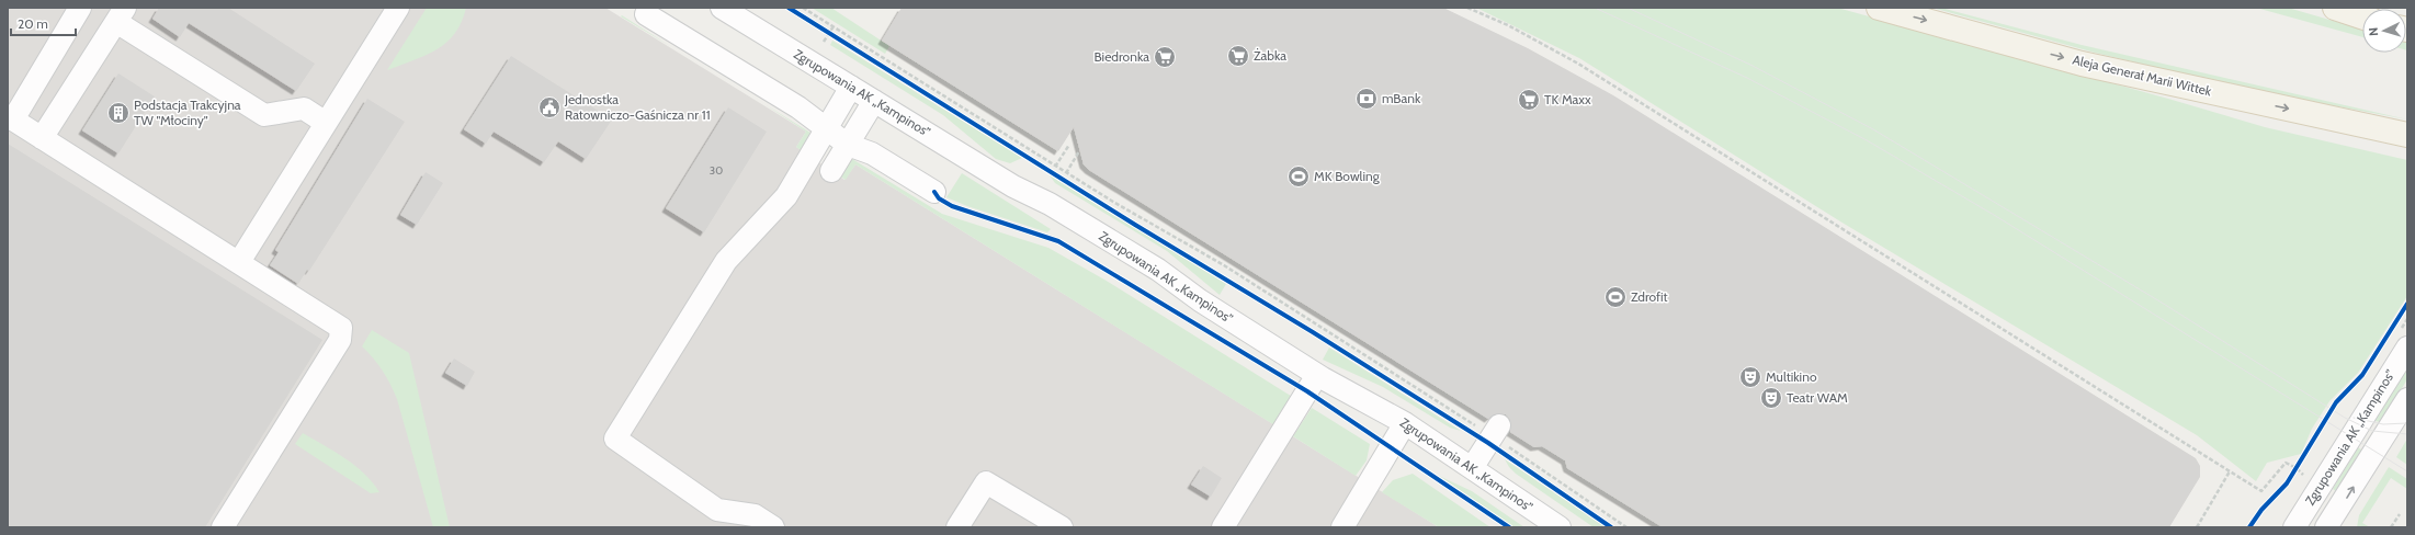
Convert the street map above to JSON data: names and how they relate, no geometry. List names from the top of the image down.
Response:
{
  "streets": {
    "main road": ["Aleja Generał Marii Wittek"],
    "street": ["Zgrupowania AK „Kampinos”"]
  },
  "one_way": ["Aleja Generał Marii Wittek"],
  "places": {
    "supermarket": ["Żabka", "Biedronka", "TK Maxx"],
    "bank": ["mBank"],
    "public building": ["Jednostka Ratowniczo-Gaśnicza nr 11"],
    "building": ["Podstacja Trakcyjna TW \"Młociny\""],
    "sports": ["MK Bowling", "Zdrofit"],
    "theatre": ["Multikino", "Teatr WAM"]
  },
  "house_numbers": ["30"],
  "scale_bar": "20 m",
  "north": "left"
}
